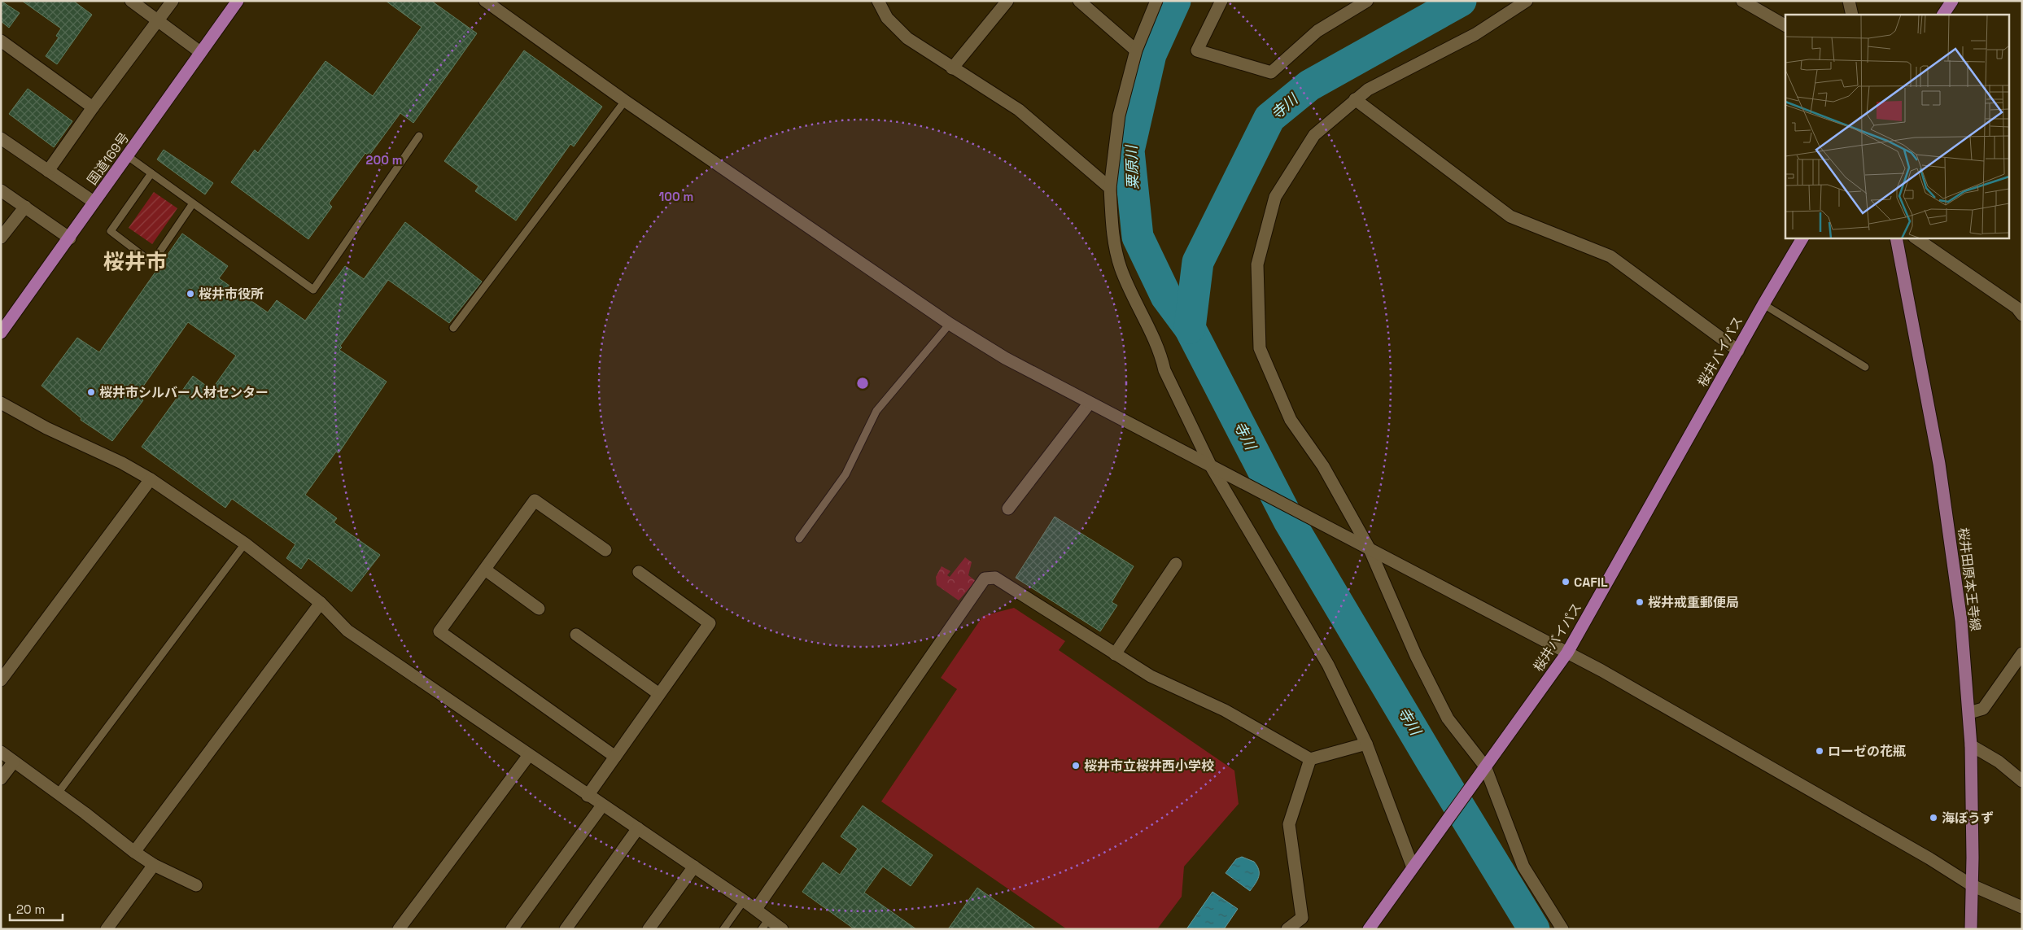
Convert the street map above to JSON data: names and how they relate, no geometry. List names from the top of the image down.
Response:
{
  "streets": {
    "highway": ["国道169号", "桜井バイパス"],
    "main road": ["桜井田原本王寺線"]
  },
  "districts": ["桜井市"],
  "water": ["寺川", "粟原川"],
  "places": [
    "桜井市役所",
    "桜井市シルバー人材センター",
    "CAFIL",
    "桜井戒重郵便局",
    "ローゼの花瓶",
    "桜井市立桜井西小学校",
    "海ぼうず"
  ],
  "scale_bar": "20 m",
  "rings": ["200 m", "100 m"]
}
